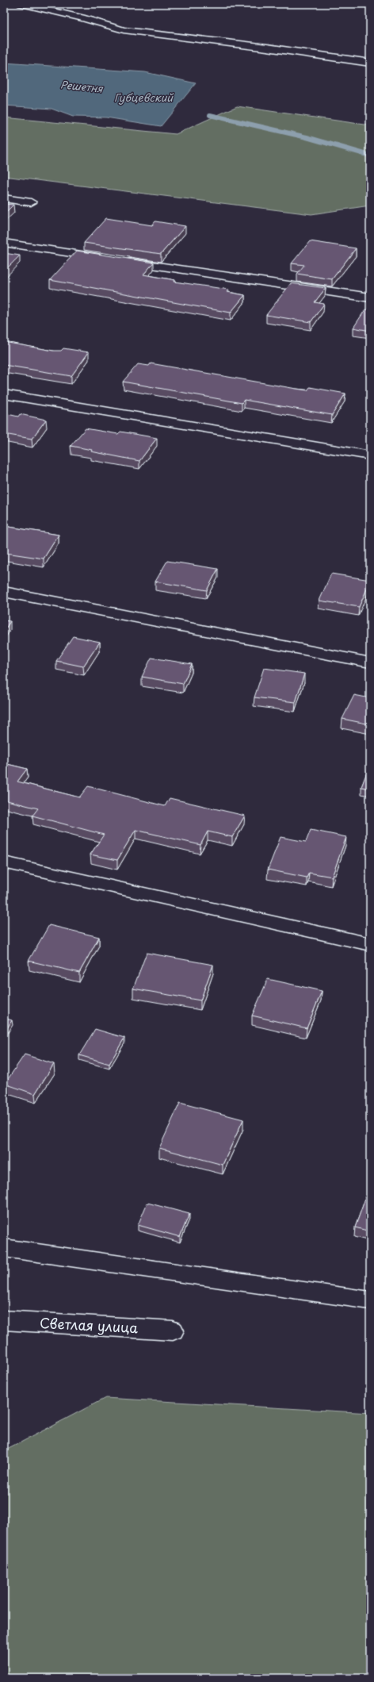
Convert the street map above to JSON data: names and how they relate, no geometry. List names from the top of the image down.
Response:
{
  "streets": {
    "street": ["Светлая улица"]
  },
  "water": ["Решетня", "Губцевский"]
}
